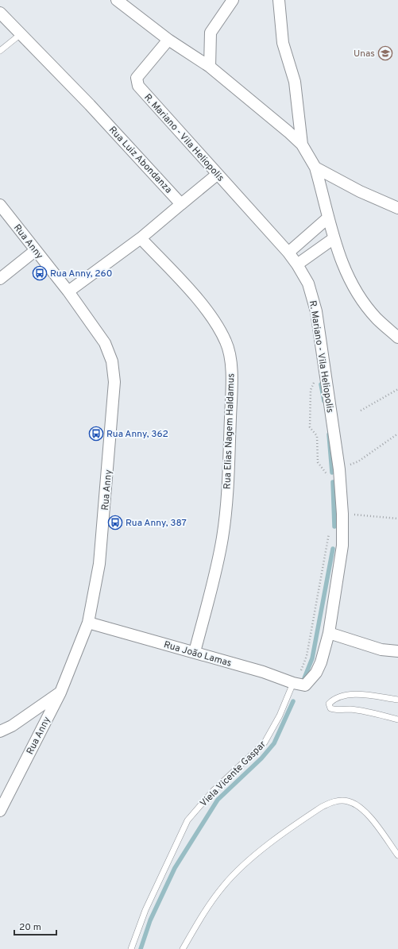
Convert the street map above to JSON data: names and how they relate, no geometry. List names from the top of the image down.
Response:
{
  "streets": {
    "street": [
      "R. Mariano - Vila Heliopolis",
      "Rua Luiz Abondanza",
      "Rua Anny",
      "Rua Elias Nagem Haldamus",
      "Rua João Lamas"
    ],
    "lane": ["Viela Vicente Gaspar"]
  },
  "crossings": [
    ["R. Mariano - Vila Heliopolis", "Rua João Lamas"],
    ["R. Mariano - Vila Heliopolis", "Viela Vicente Gaspar"],
    ["Rua Anny", "Rua João Lamas"],
    ["Rua Elias Nagem Haldamus", "Rua João Lamas"],
    ["Rua João Lamas", "Viela Vicente Gaspar"]
  ],
  "places": {
    "school or university": ["Unas"],
    "bus stop": ["Rua Anny, 260", "Rua Anny, 362", "Rua Anny, 387"]
  },
  "scale_bar": "20 m"
}
